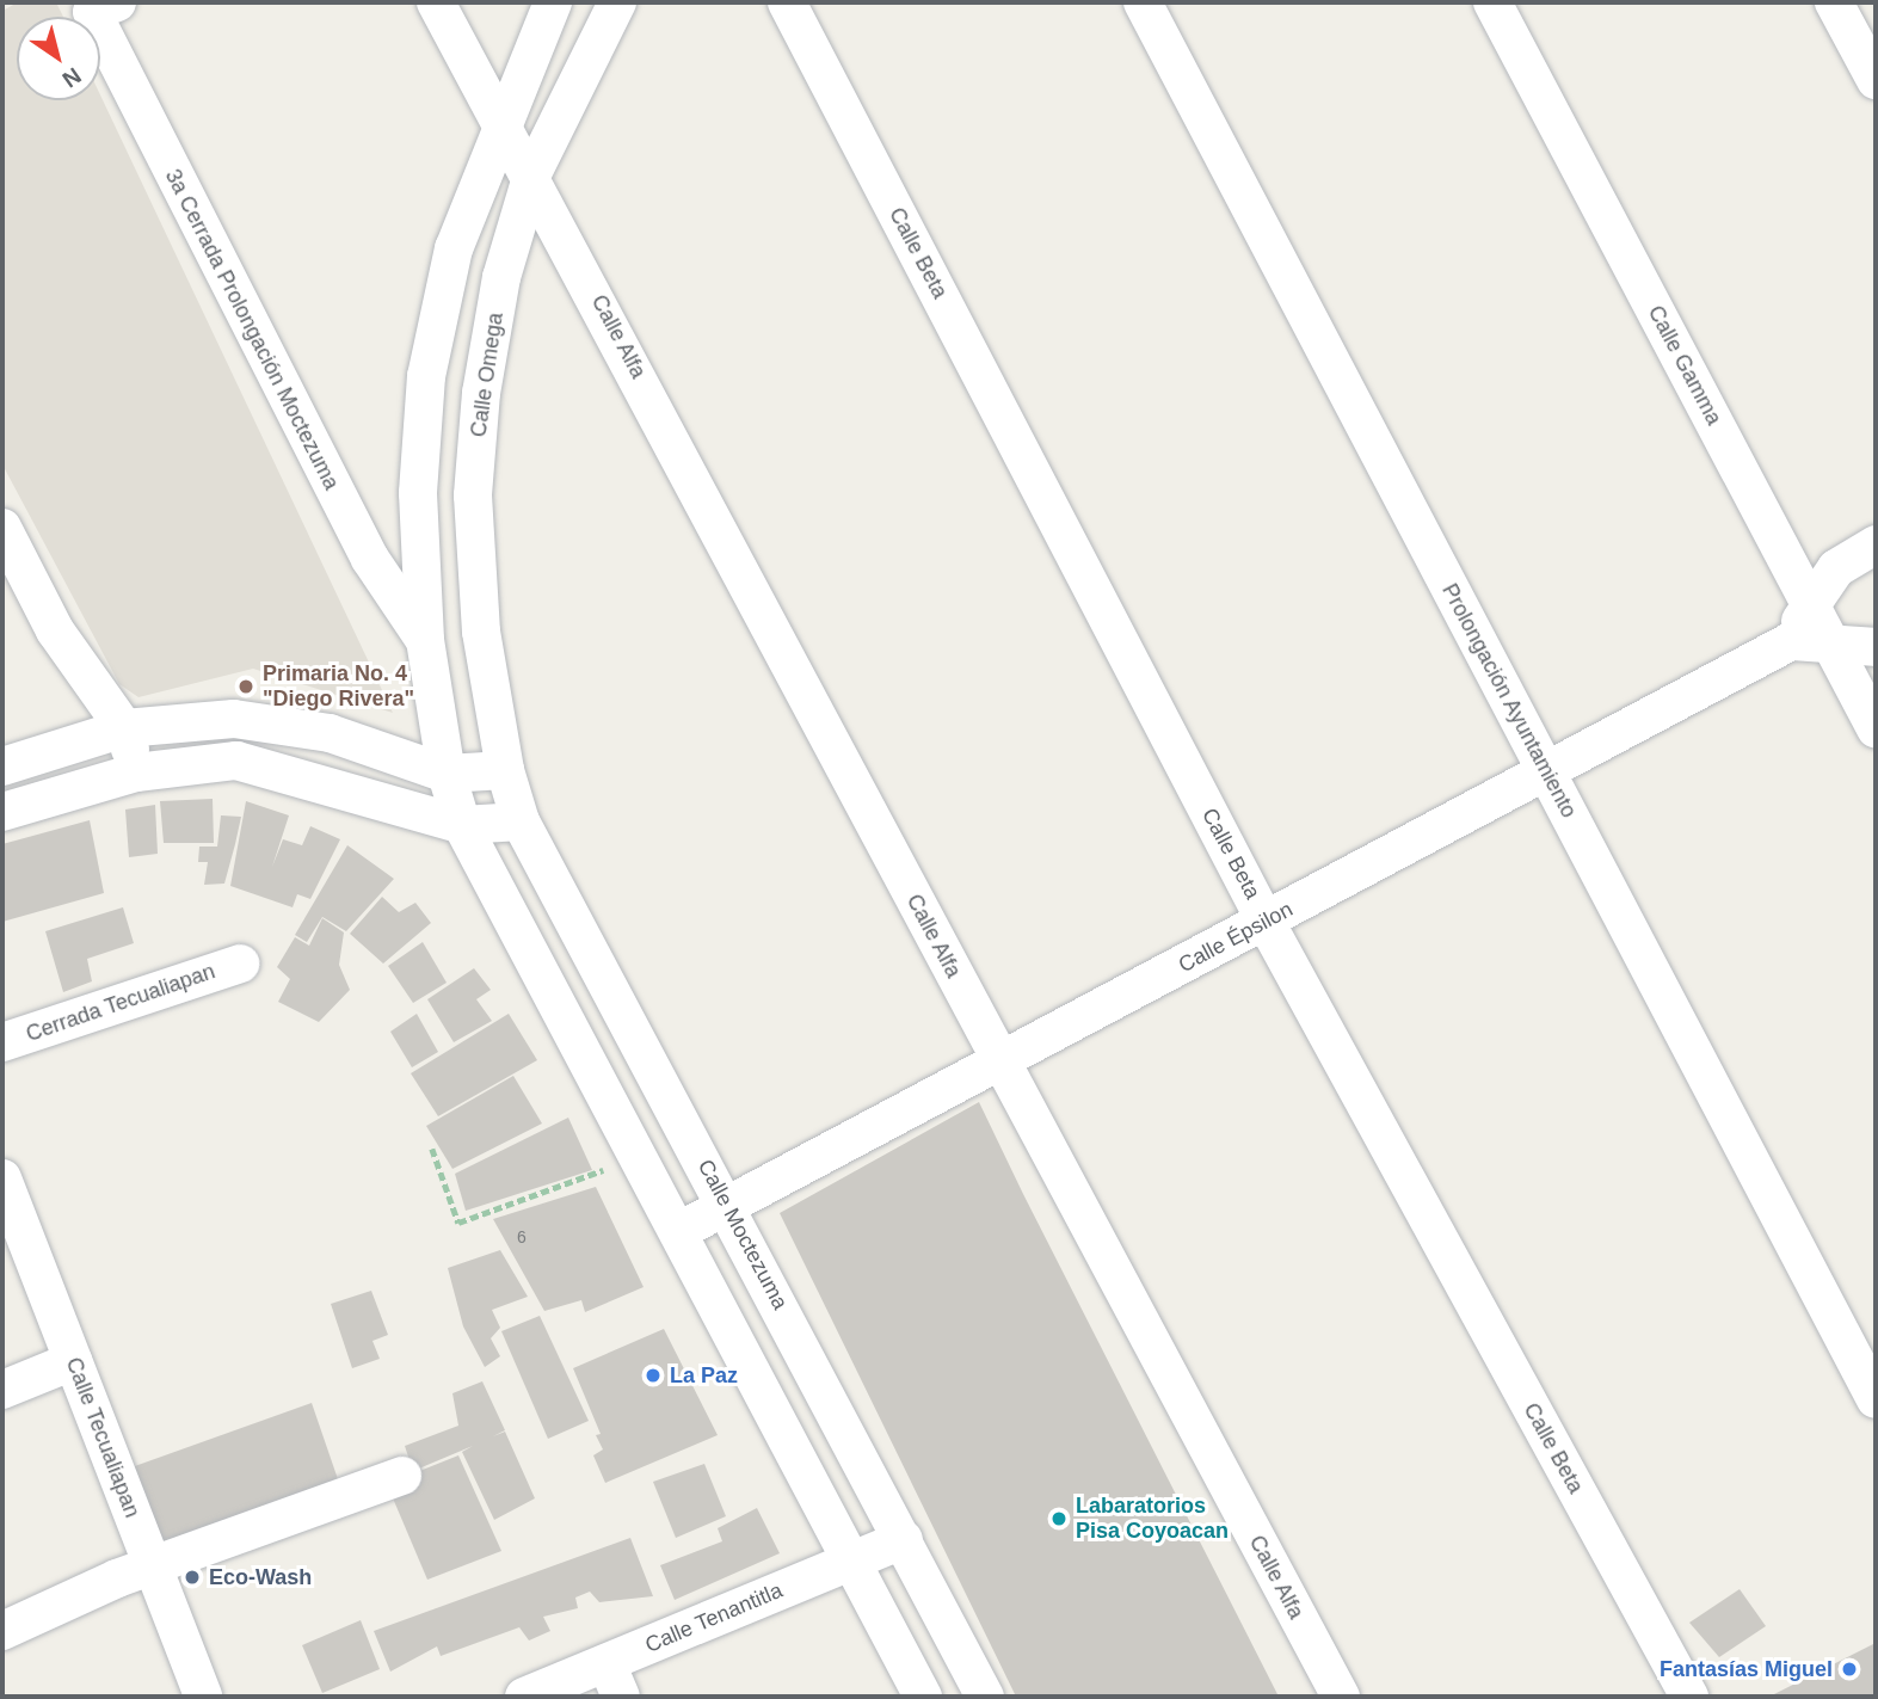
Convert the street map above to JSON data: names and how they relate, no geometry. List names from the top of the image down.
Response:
{
  "streets": {
    "street": [
      "Calle Beta",
      "3a Cerrada Prolongación Moctezuma",
      "Calle Alfa",
      "Calle Gamma",
      "Calle Omega",
      "Prolongación Ayuntamiento",
      "Calle Épsilon",
      "Cerrada Tecualiapan",
      "Calle Moctezuma",
      "Calle Tecualiapan",
      "Calle Tenantitla"
    ]
  },
  "crossings": [
    ["Calle Beta", "Calle Épsilon"],
    ["Calle Alfa", "Calle Omega"],
    ["Calle Alfa", "Calle Épsilon"],
    ["Calle Omega", "Calle Moctezuma"],
    ["Prolongación Ayuntamiento", "Calle Épsilon"],
    ["Calle Épsilon", "Calle Moctezuma"],
    ["Calle Moctezuma", "Calle Tenantitla"]
  ],
  "places": [
    "Primaria No. 4 \"Diego Rivera\"",
    "La Paz",
    "Labaratorios Pisa Coyoacan",
    "Eco-Wash",
    "Fantasías Miguel"
  ],
  "house_numbers": ["6"],
  "north": "bottom right"
}
